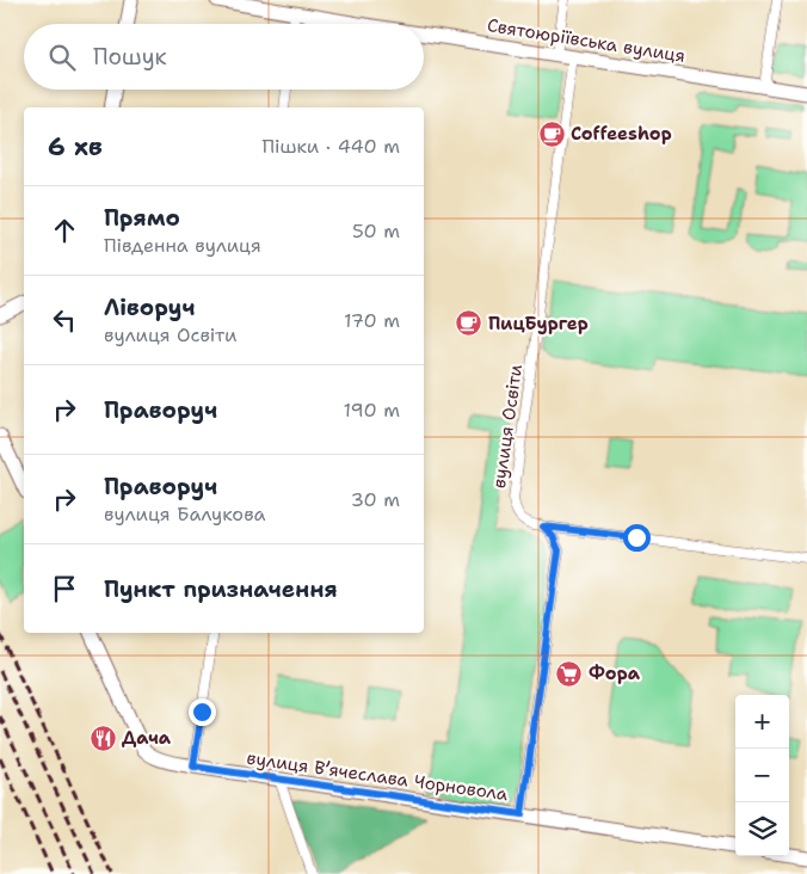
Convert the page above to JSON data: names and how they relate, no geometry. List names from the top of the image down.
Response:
{
  "streets": {
    "street": ["Святоюріївська вулиця", "вулиця Освіти", "вулиця Вʼячеслава Чорновола"]
  },
  "crossings": [
    ["Святоюріївська вулиця", "вулиця Освіти"]
  ],
  "places": {
    "cafe": ["Coffeeshop", "ПицБургер"],
    "supermarket": ["Фора"],
    "restaurant": ["Дача"]
  },
  "page": {
    "search": "Пошук",
    "heading": ["6 хв", "Пішки · 440 m"],
    "list": [
      ["Прямо", "Південна вулиця", "50 m"],
      ["Ліворуч", "вулиця Освіти", "170 m"],
      ["Праворуч", "190 m"],
      ["Праворуч", "вулиця Балукова", "30 m"],
      "Пункт призначення"
    ],
    "map_buttons": ["+", "−"]
  }
}
